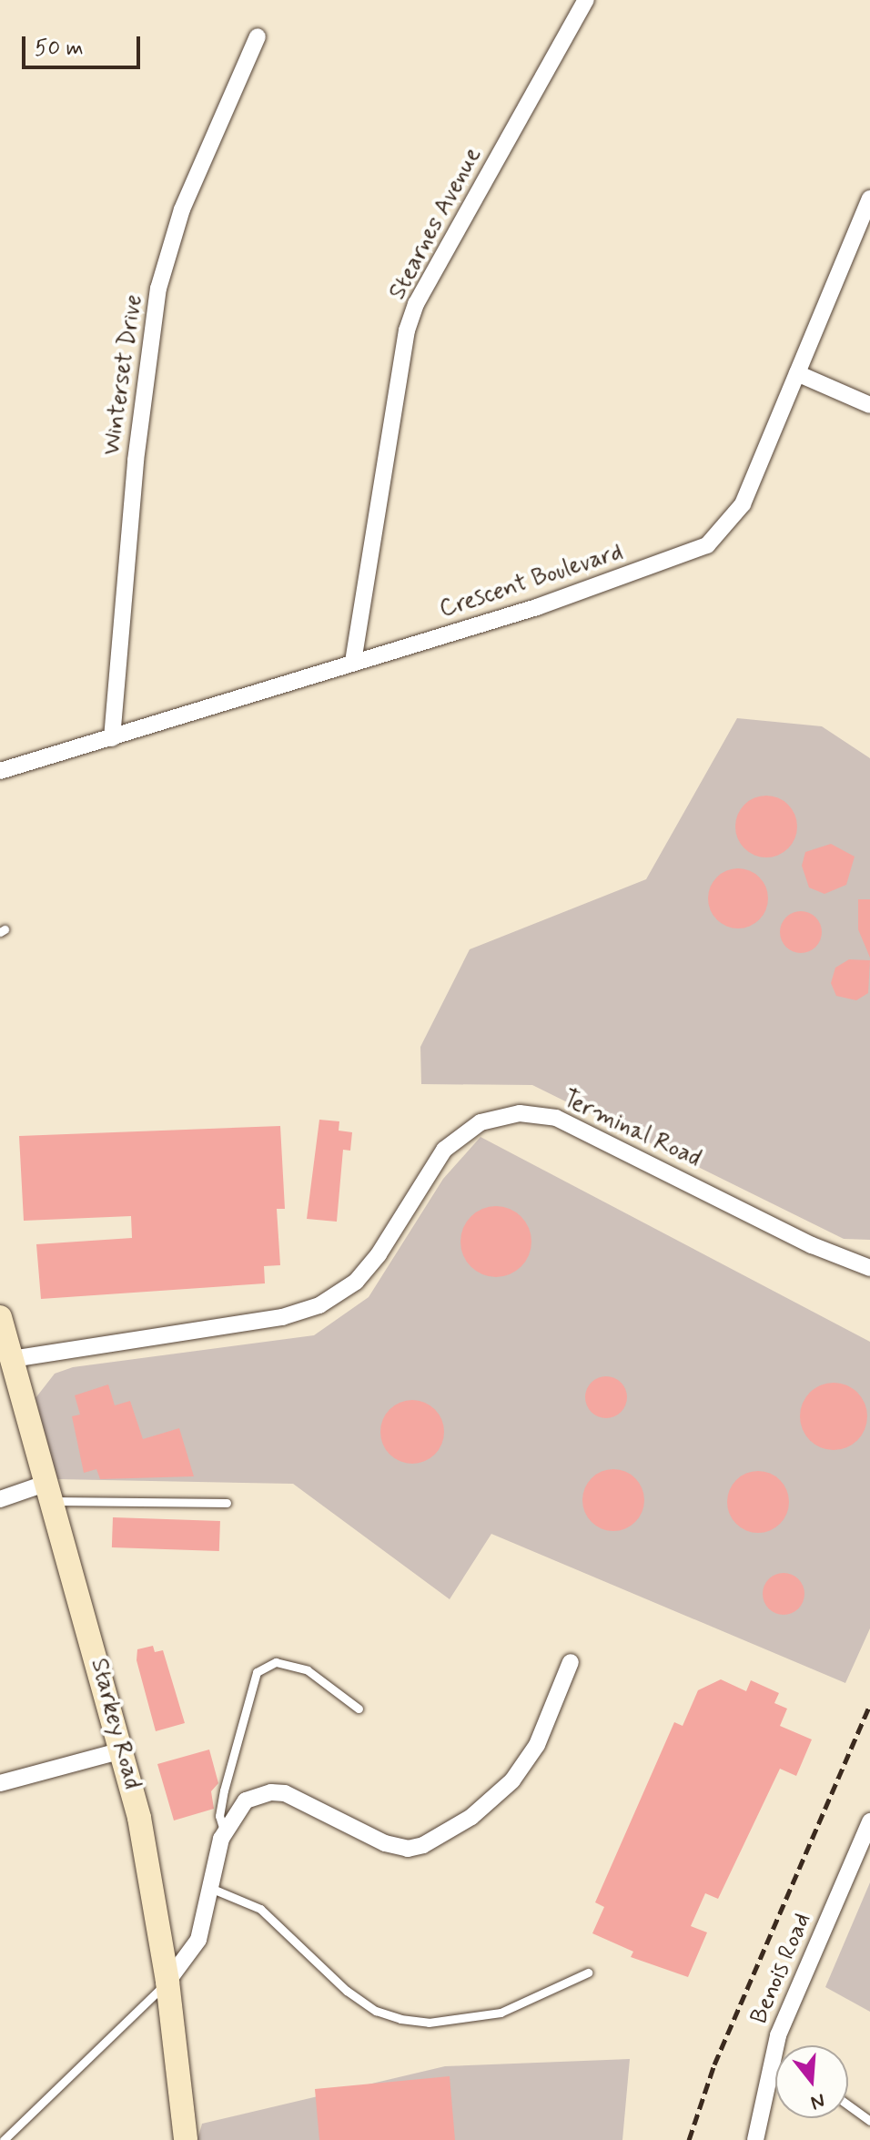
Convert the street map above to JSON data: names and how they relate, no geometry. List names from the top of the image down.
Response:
{
  "streets": {
    "main road": ["Starkey Road"],
    "street": [
      "Stearnes Avenue",
      "Winterset Drive",
      "Crescent Boulevard",
      "Terminal Road",
      "Benois Road"
    ]
  },
  "crossings": [
    ["Stearnes Avenue", "Crescent Boulevard"],
    ["Winterset Drive", "Crescent Boulevard"],
    ["Terminal Road", "Starkey Road"]
  ],
  "scale_bar": "50 m",
  "north": "bottom"
}
